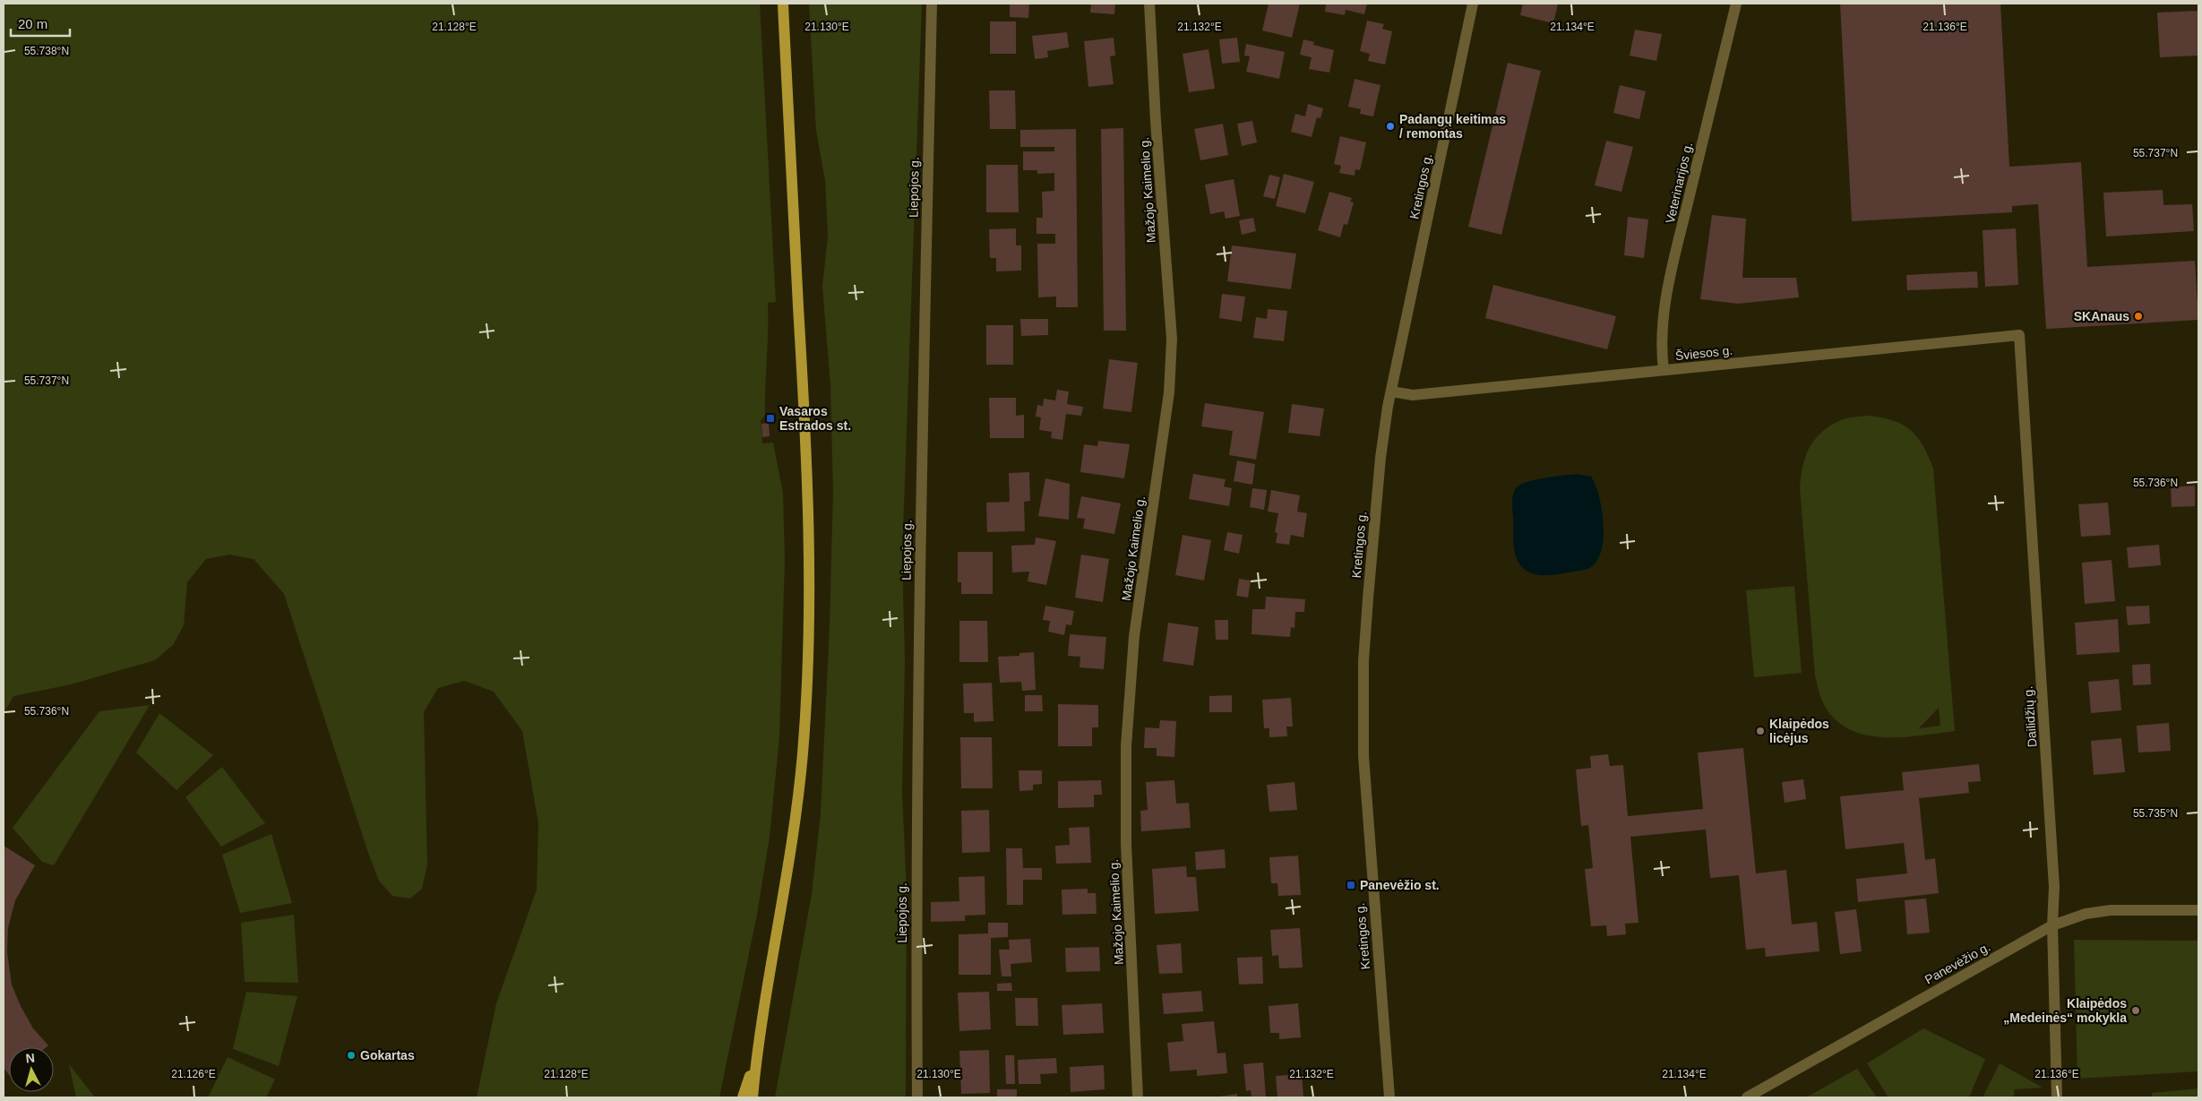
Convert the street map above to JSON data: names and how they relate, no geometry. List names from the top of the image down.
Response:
{
  "streets": {
    "street": [
      "Veterinarijos g.",
      "Kretingos g.",
      "Liepojos g.",
      "Mažojo Kaimelio g.",
      "Šviesos g.",
      "Dailidžių g.",
      "Panevėžio g."
    ]
  },
  "crossings": [
    ["Veterinarijos g.", "Šviesos g."],
    ["Kretingos g.", "Šviesos g."],
    ["Šviesos g.", "Dailidžių g."],
    ["Dailidžių g.", "Panevėžio g."]
  ],
  "places": {
    "other": [
      "Padangų keitimas / remontas",
      "SKAnaus",
      "Klaipėdos licėjus",
      "Klaipėdos „Medeinės“ mokykla",
      "Gokartas"
    ],
    "transit": ["Vasaros Estrados st.", "Panevėžio st."]
  },
  "scale_bar": "20 m",
  "north": "top",
  "coordinates": [
    "21.128°E",
    "21.130°E",
    "21.132°E",
    "21.134°E",
    "21.136°E",
    "55.738°N",
    "55.737°N",
    "55.736°N",
    "55.735°N",
    "21.126°E"
  ]
}
